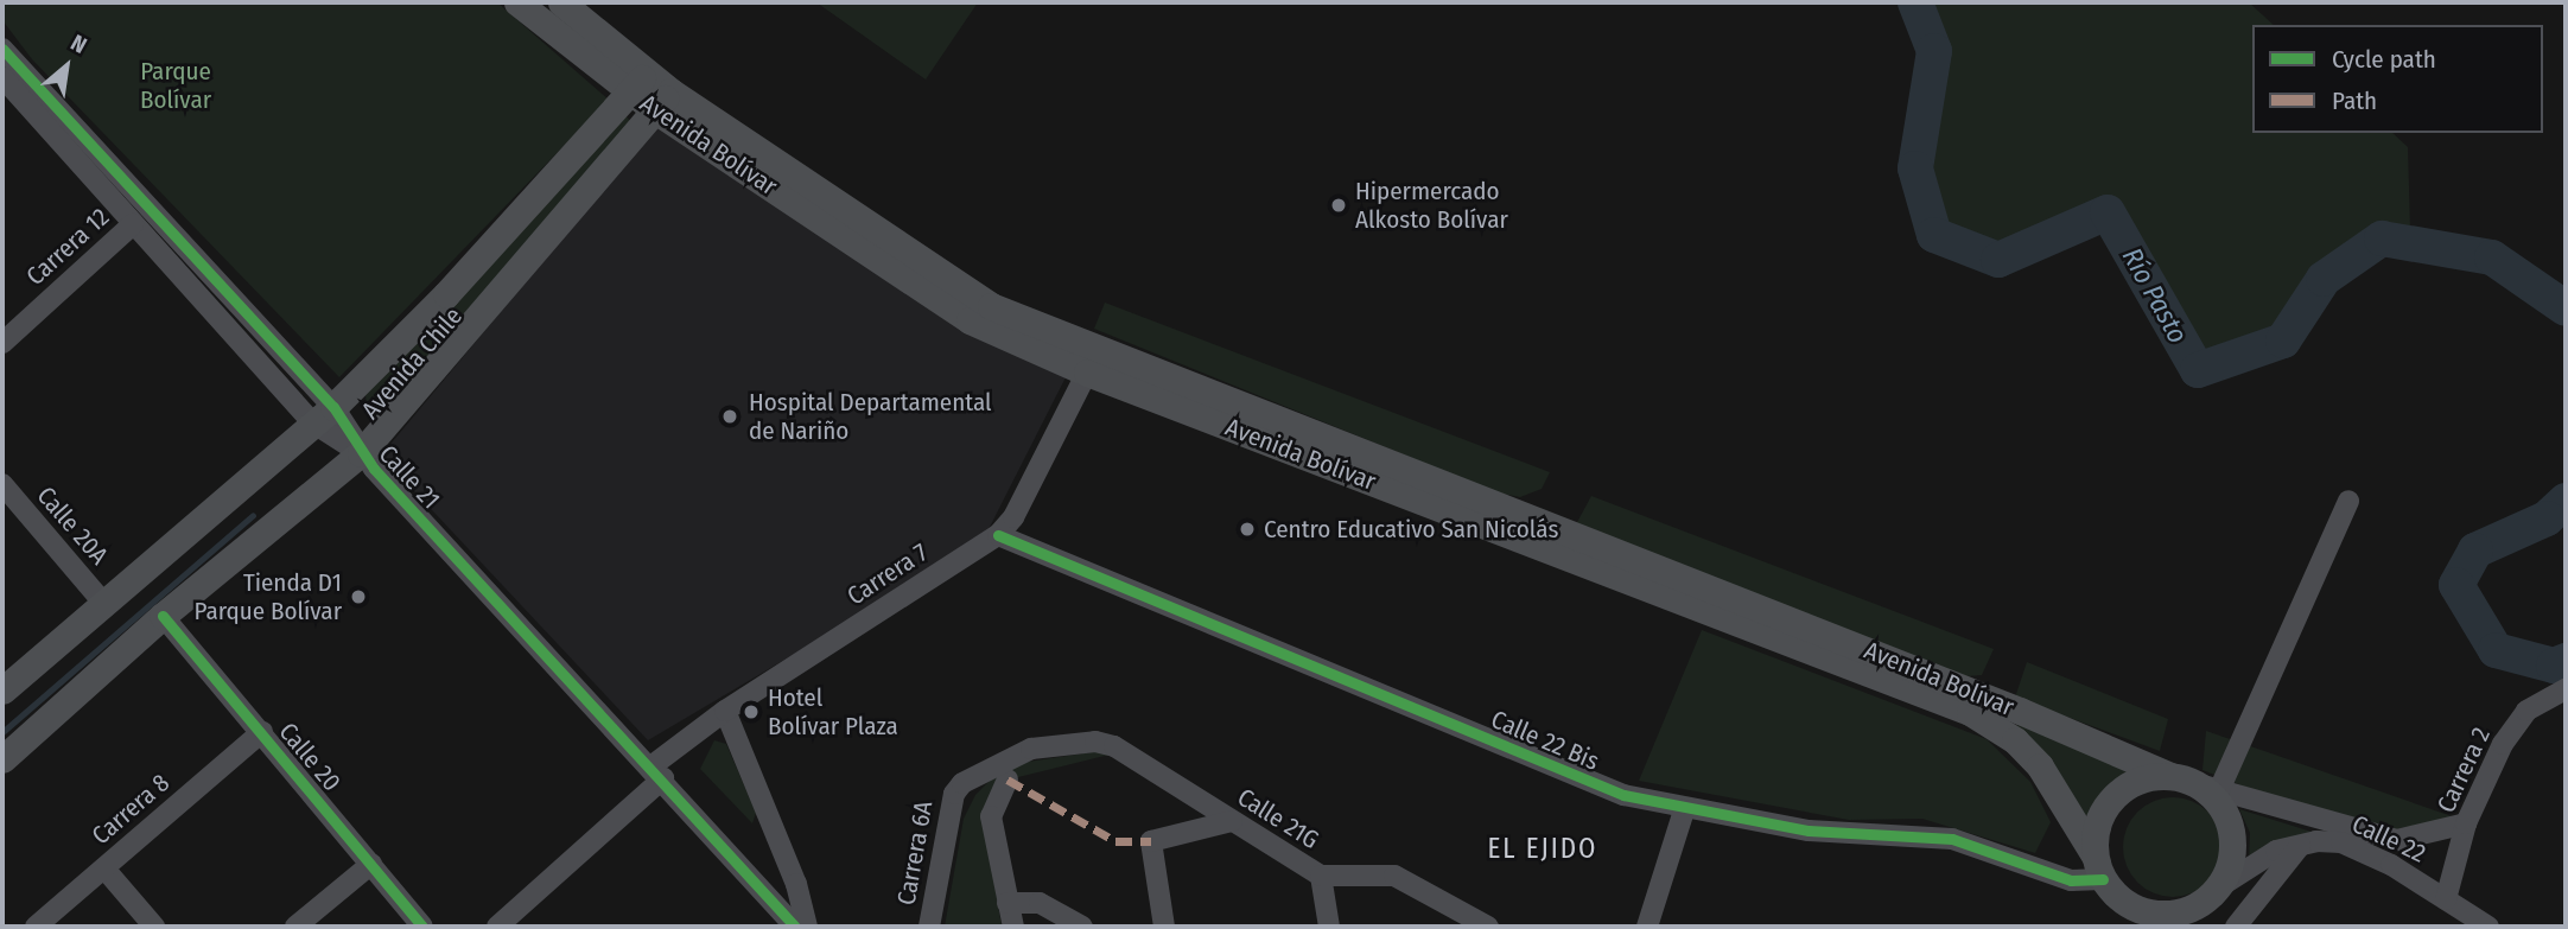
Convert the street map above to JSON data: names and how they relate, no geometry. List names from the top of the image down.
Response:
{
  "streets": {
    "main road": ["Avenida Bolívar", "Avenida Chile"],
    "street": [
      "Carrera 12",
      "Calle 21",
      "Calle 20A",
      "Carrera 7",
      "Calle 22 Bis",
      "Calle 20",
      "Carrera 2",
      "Carrera 8",
      "Calle 21G",
      "Calle 22",
      "Carrera 6A"
    ]
  },
  "crossings": [
    ["Avenida Bolívar", "Avenida Chile"],
    ["Avenida Bolívar", "Carrera 7"],
    ["Avenida Bolívar", "Calle 22 Bis"],
    ["Avenida Bolívar", "Carrera 2"],
    ["Avenida Bolívar", "Calle 22"],
    ["Carrera 12", "Calle 21"],
    ["Avenida Chile", "Calle 21"],
    ["Avenida Chile", "Calle 20A"],
    ["Avenida Chile", "Calle 20"],
    ["Calle 21", "Carrera 7"],
    ["Carrera 7", "Calle 22 Bis"],
    ["Calle 22 Bis", "Calle 22"],
    ["Calle 20", "Carrera 8"],
    ["Carrera 2", "Calle 22"],
    ["Calle 21G", "Carrera 6A"]
  ],
  "districts": ["EL EJIDO"],
  "water": ["Río Pasto"],
  "parks": ["Parque Bolívar"],
  "places": [
    "Hipermercado Alkosto Bolívar",
    "Hospital Departamental de Nariño",
    "Centro Educativo San Nicolás",
    "Tienda D1 Parque Bolívar",
    "Hotel Bolívar Plaza"
  ],
  "legend": ["Cycle path", "Path"],
  "north": "top right"
}
